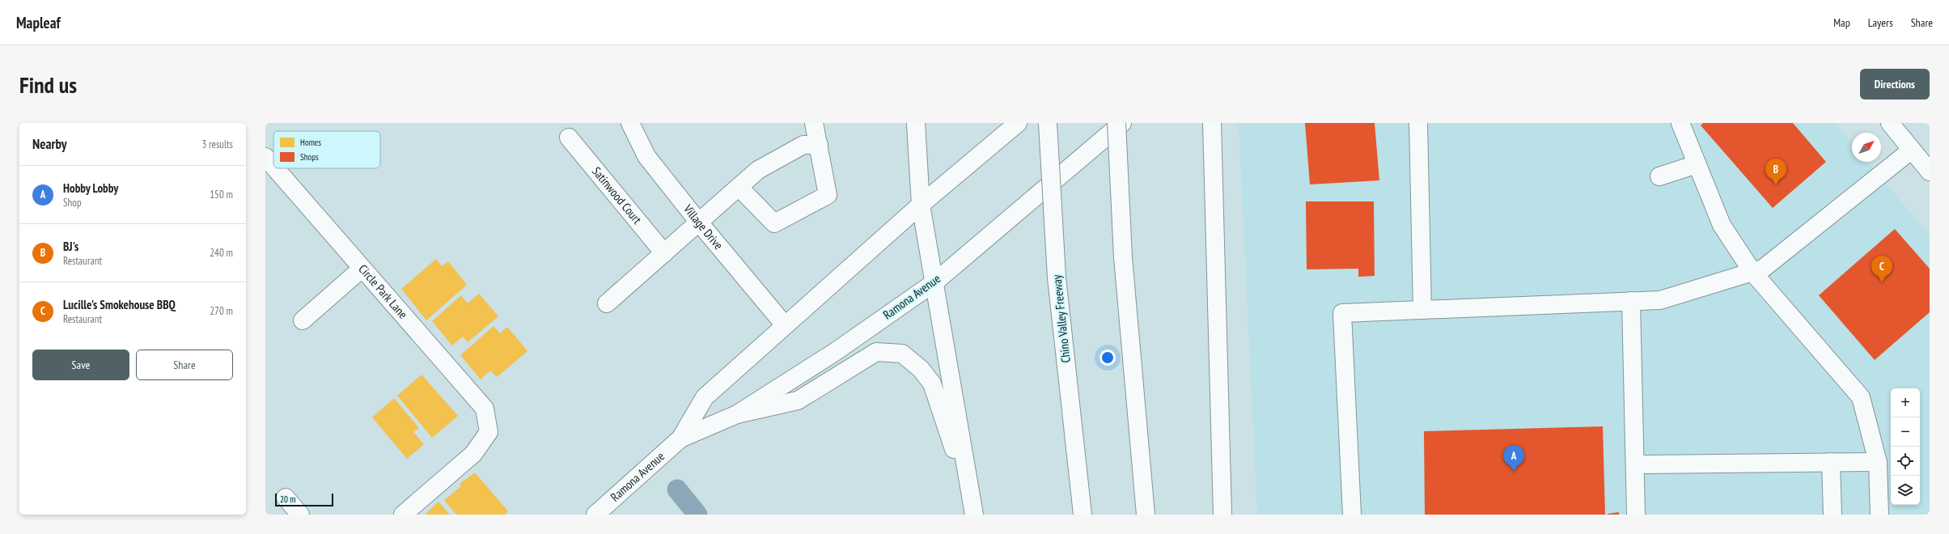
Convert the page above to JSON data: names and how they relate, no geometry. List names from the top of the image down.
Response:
{
  "streets": {
    "main road": [
      "Satinwood Court",
      "Village Drive",
      "Circle Park Lane",
      "Ramona Avenue",
      "Chino Valley Freeway"
    ]
  },
  "crossings": [
    ["Village Drive", "Ramona Avenue"]
  ],
  "legend": ["Homes", "Shops"],
  "scale_bar": "20 m",
  "north": "top right",
  "page": {
    "header": "Mapleaf",
    "nav": ["Map", "Layers", "Share"],
    "buttons": [
      "Directions",
      ["Save", "Share"]
    ],
    "title": "Find us",
    "heading": ["Nearby", "3 results"],
    "pins": ["B", "C", "A"],
    "list": [
      {
        "mark": "A",
        "name": "Hobby Lobby",
        "note": "Shop",
        "value": "150 m"
      },
      {
        "mark": "B",
        "name": "BJ's",
        "note": "Restaurant",
        "value": "240 m"
      },
      {
        "mark": "C",
        "name": "Lucille's Smokehouse BBQ",
        "note": "Restaurant",
        "value": "270 m"
      }
    ],
    "map_buttons": ["+", "−"],
    "scale": "20 m"
  }
}
